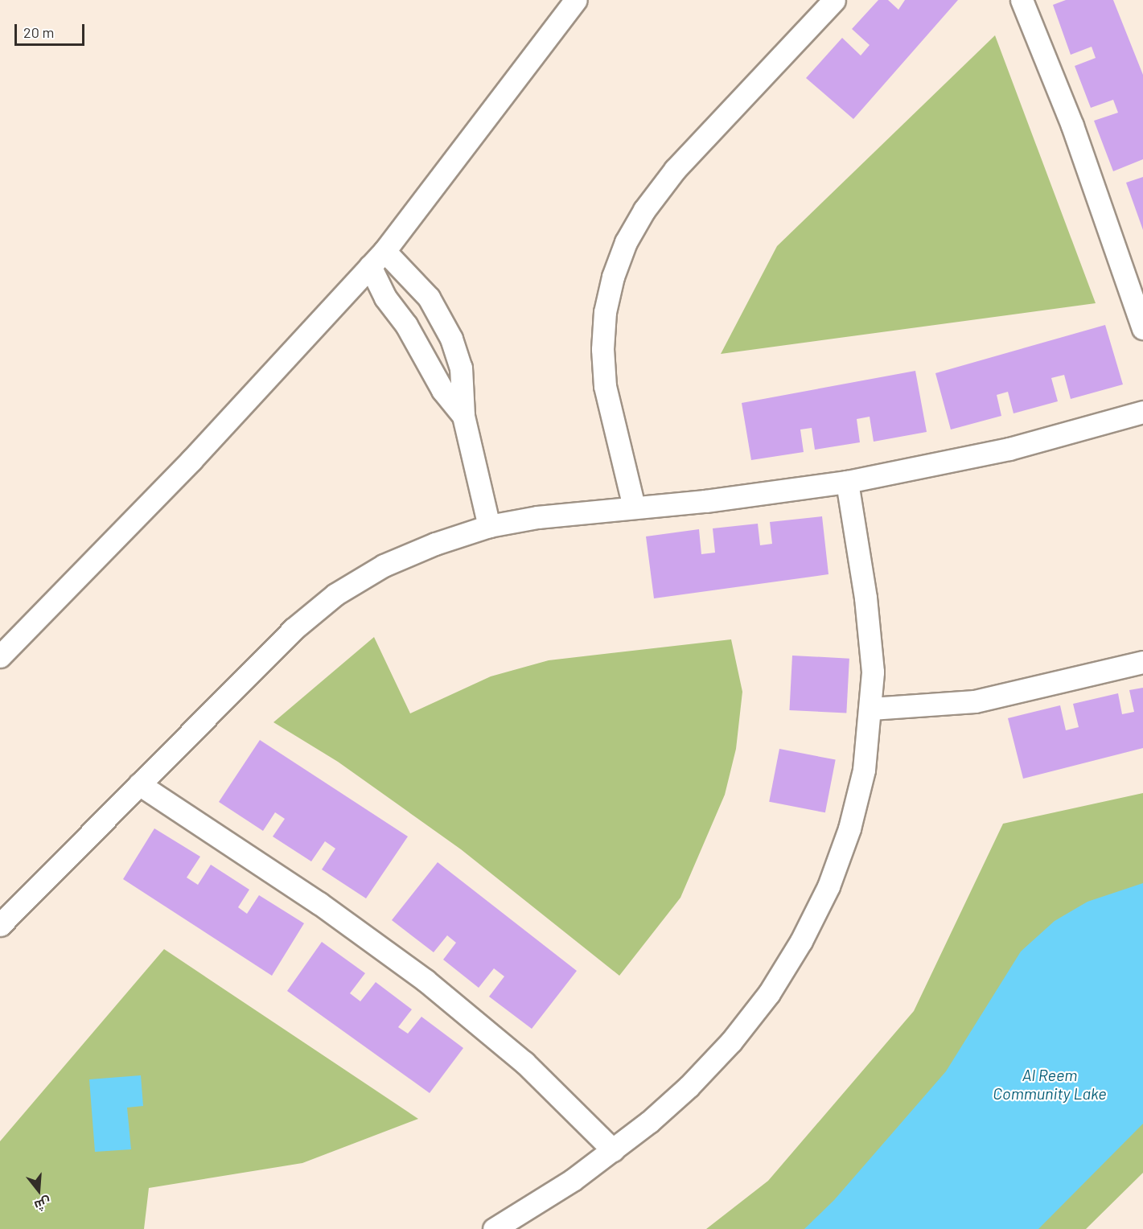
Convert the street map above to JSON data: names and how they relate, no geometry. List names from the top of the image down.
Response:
{
  "water": ["Al Reem Community Lake"],
  "scale_bar": "20 m",
  "north": "bottom"
}
